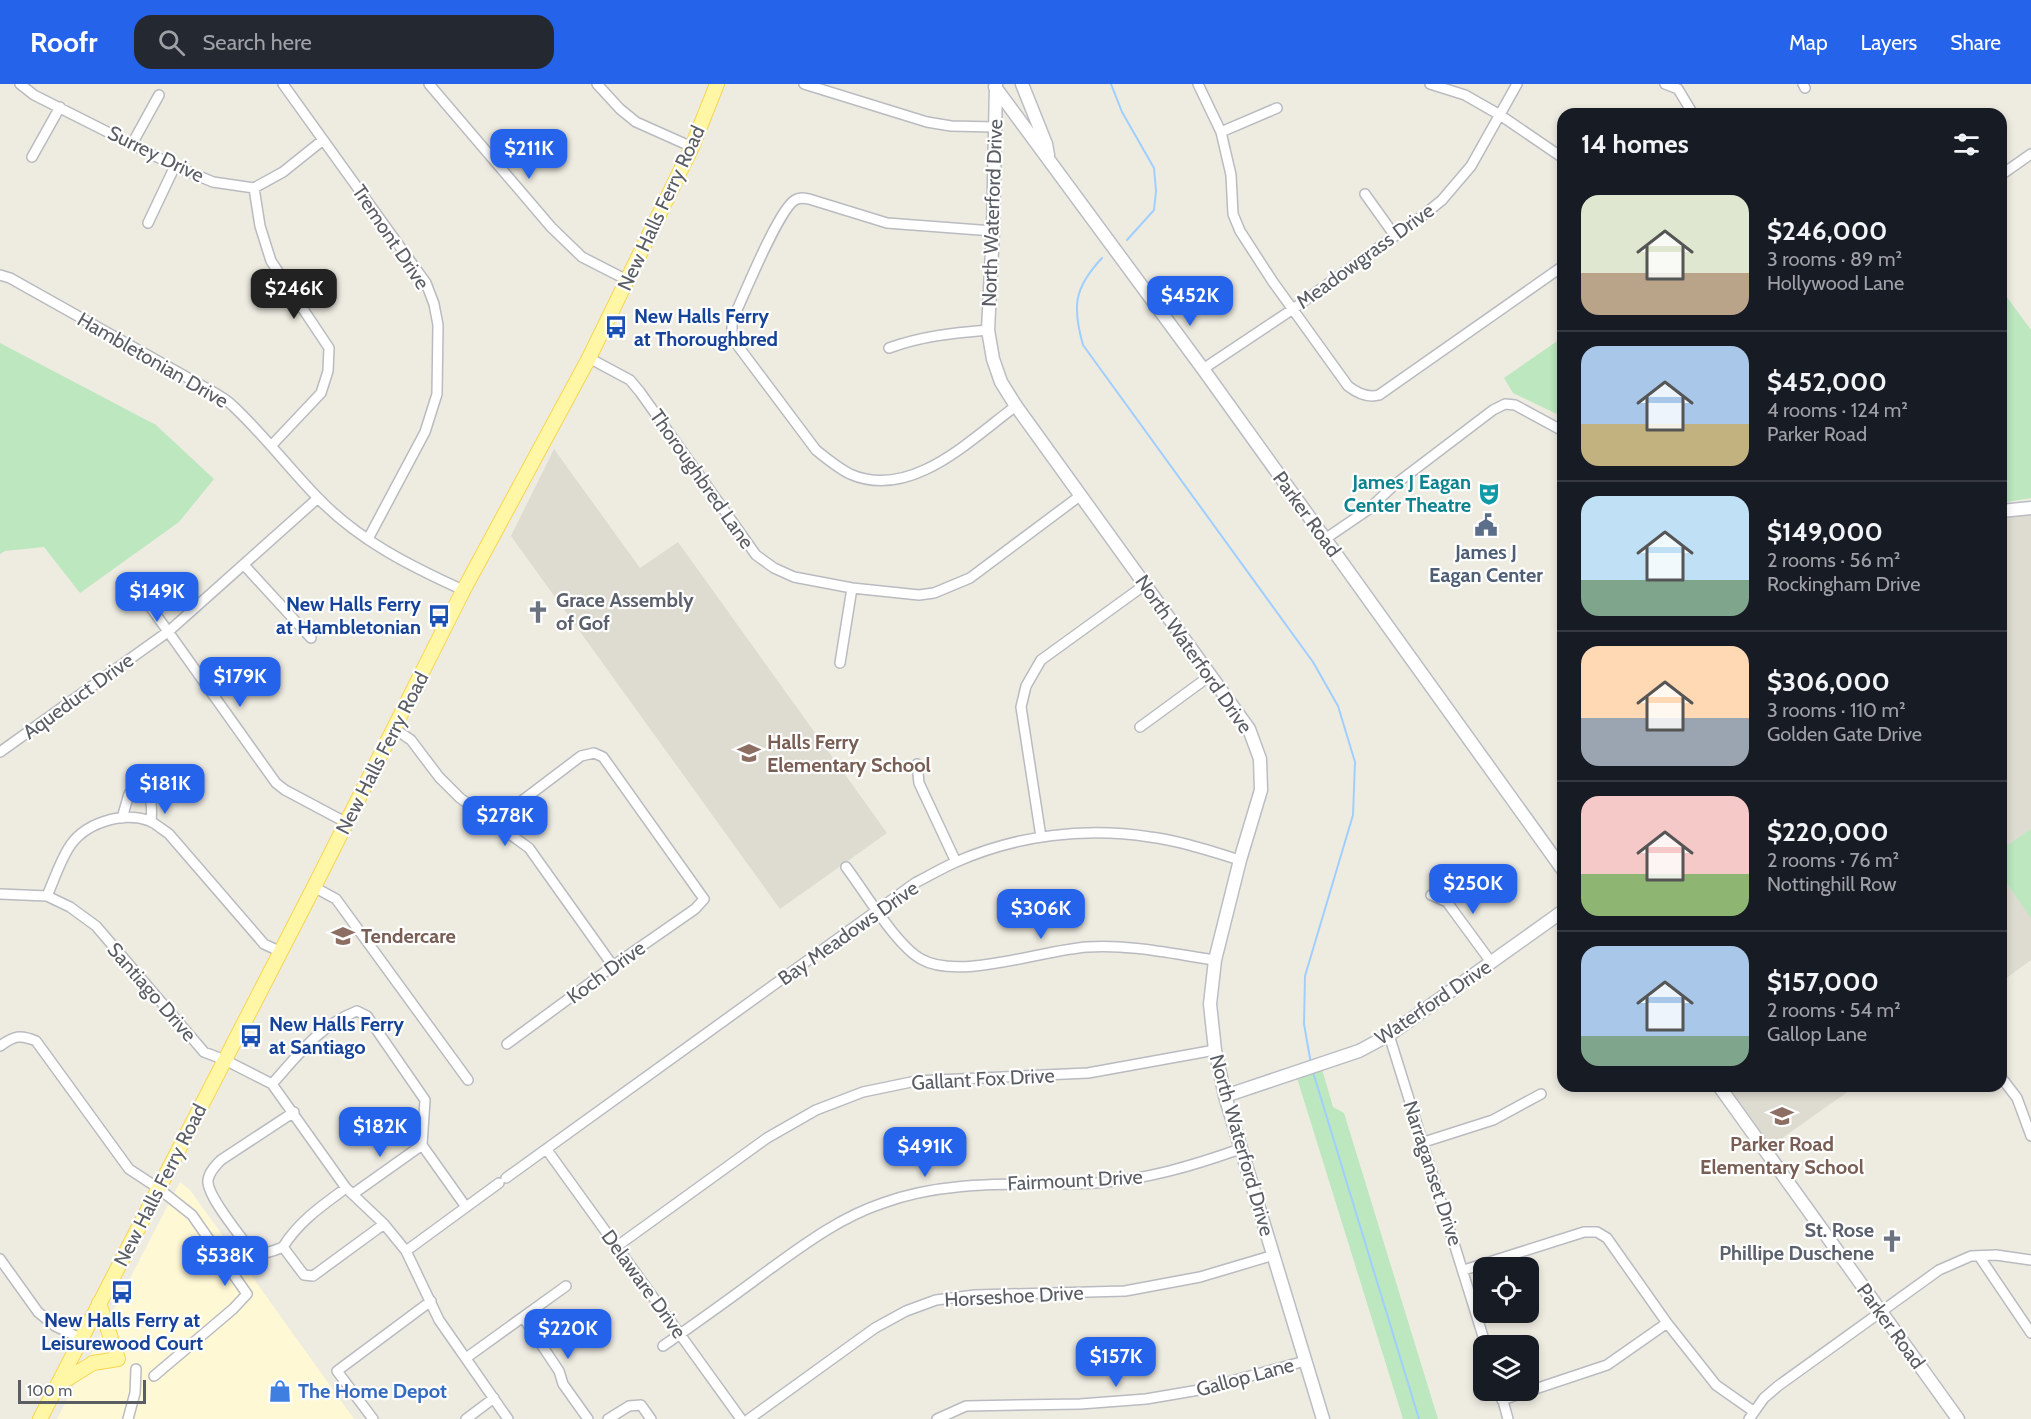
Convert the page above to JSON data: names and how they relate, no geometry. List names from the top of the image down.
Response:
{
  "streets": {
    "main road": ["New Halls Ferry Road"],
    "street": [
      "Surrey Drive",
      "North Waterford Drive",
      "Tremont Drive",
      "Meadowgrass Drive",
      "Hambletonian Drive",
      "Thoroughbred Lane",
      "Parker Road",
      "Aqueduct Drive",
      "Bay Meadows Drive",
      "Koch Drive",
      "Santiago Drive",
      "Waterford Drive",
      "Gallant Fox Drive",
      "Narraganset Drive",
      "Fairmount Drive",
      "Delaware Drive",
      "Horseshoe Drive",
      "Gallop Lane"
    ]
  },
  "crossings": [
    ["New Halls Ferry Road", "Hambletonian Drive"],
    ["New Halls Ferry Road", "Thoroughbred Lane"],
    ["New Halls Ferry Road", "Santiago Drive"],
    ["North Waterford Drive", "Thoroughbred Lane"],
    ["North Waterford Drive", "Parker Road"],
    ["North Waterford Drive", "Bay Meadows Drive"],
    ["North Waterford Drive", "Waterford Drive"],
    ["North Waterford Drive", "Gallant Fox Drive"],
    ["North Waterford Drive", "Fairmount Drive"],
    ["North Waterford Drive", "Horseshoe Drive"],
    ["North Waterford Drive", "Gallop Lane"],
    ["Tremont Drive", "Hambletonian Drive"],
    ["Meadowgrass Drive", "Parker Road"],
    ["Hambletonian Drive", "Aqueduct Drive"],
    ["Bay Meadows Drive", "Santiago Drive"],
    ["Bay Meadows Drive", "Delaware Drive"],
    ["Waterford Drive", "Narraganset Drive"],
    ["Gallant Fox Drive", "Delaware Drive"],
    ["Fairmount Drive", "Delaware Drive"]
  ],
  "places": {
    "bus stop": [
      "New Halls Ferry at Thoroughbred",
      "New Halls Ferry at Hambletonian",
      "New Halls Ferry at Santiago",
      "New Halls Ferry at Leisurewood Court"
    ],
    "theatre": ["James J Eagan Center Theatre"],
    "public building": ["James J Eagan Center"],
    "church": ["Grace Assembly of Gof", "St. Rose Phillipe Duschene"],
    "school or university": ["Halls Ferry Elementary School", "Tendercare", "Parker Road Elementary School"],
    "shop": ["The Home Depot"]
  },
  "scale_bar": "100 m",
  "page": {
    "header": "Roofr",
    "search": "Search here",
    "nav": ["Map", "Layers", "Share"],
    "heading": "14 homes",
    "price": [
      "$211K",
      "$246K",
      "$452K",
      "$149K",
      "$179K",
      "$181K",
      "$278K",
      "$250K",
      "$306K",
      "$182K",
      "$491K",
      "$538K",
      "$220K",
      "$157K"
    ],
    "list": [
      {
        "name": "$246,000",
        "note": "3 rooms · 89 m² · Hollywood Lane"
      },
      {
        "name": "$452,000",
        "note": "4 rooms · 124 m² · Parker Road"
      },
      {
        "name": "$149,000",
        "note": "2 rooms · 56 m² · Rockingham Drive"
      },
      {
        "name": "$306,000",
        "note": "3 rooms · 110 m² · Golden Gate Drive"
      },
      {
        "name": "$220,000",
        "note": "2 rooms · 76 m² · Nottinghill Row"
      },
      {
        "name": "$157,000",
        "note": "2 rooms · 54 m² · Gallop Lane"
      }
    ],
    "scale": "100 m"
  }
}
